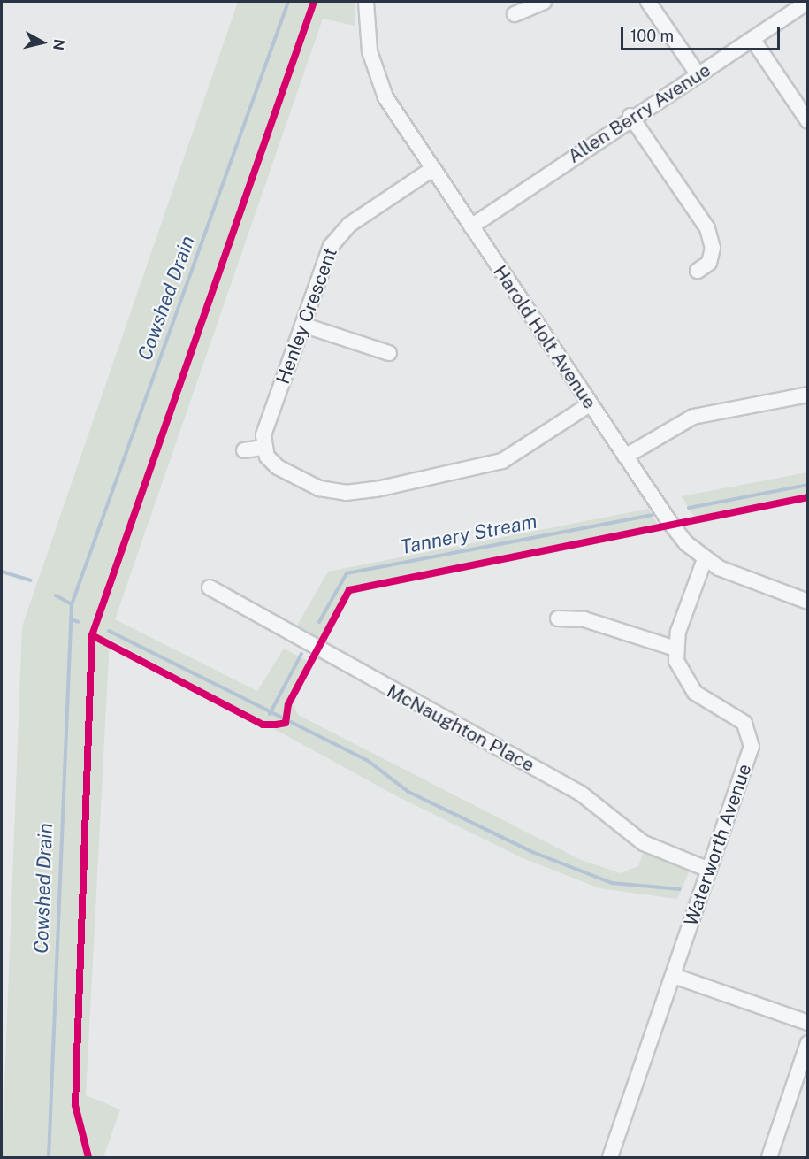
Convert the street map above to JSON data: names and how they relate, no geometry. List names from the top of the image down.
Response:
{
  "streets": {
    "street": [
      "Allen Berry Avenue",
      "Henley Crescent",
      "Harold Holt Avenue",
      "McNaughton Place",
      "Waterworth Avenue"
    ]
  },
  "crossings": [
    ["Allen Berry Avenue", "Harold Holt Avenue"],
    ["Henley Crescent", "Harold Holt Avenue"],
    ["McNaughton Place", "Waterworth Avenue"]
  ],
  "water": ["Cowshed Drain", "Tannery Stream"],
  "scale_bar": "100 m",
  "north": "right"
}
